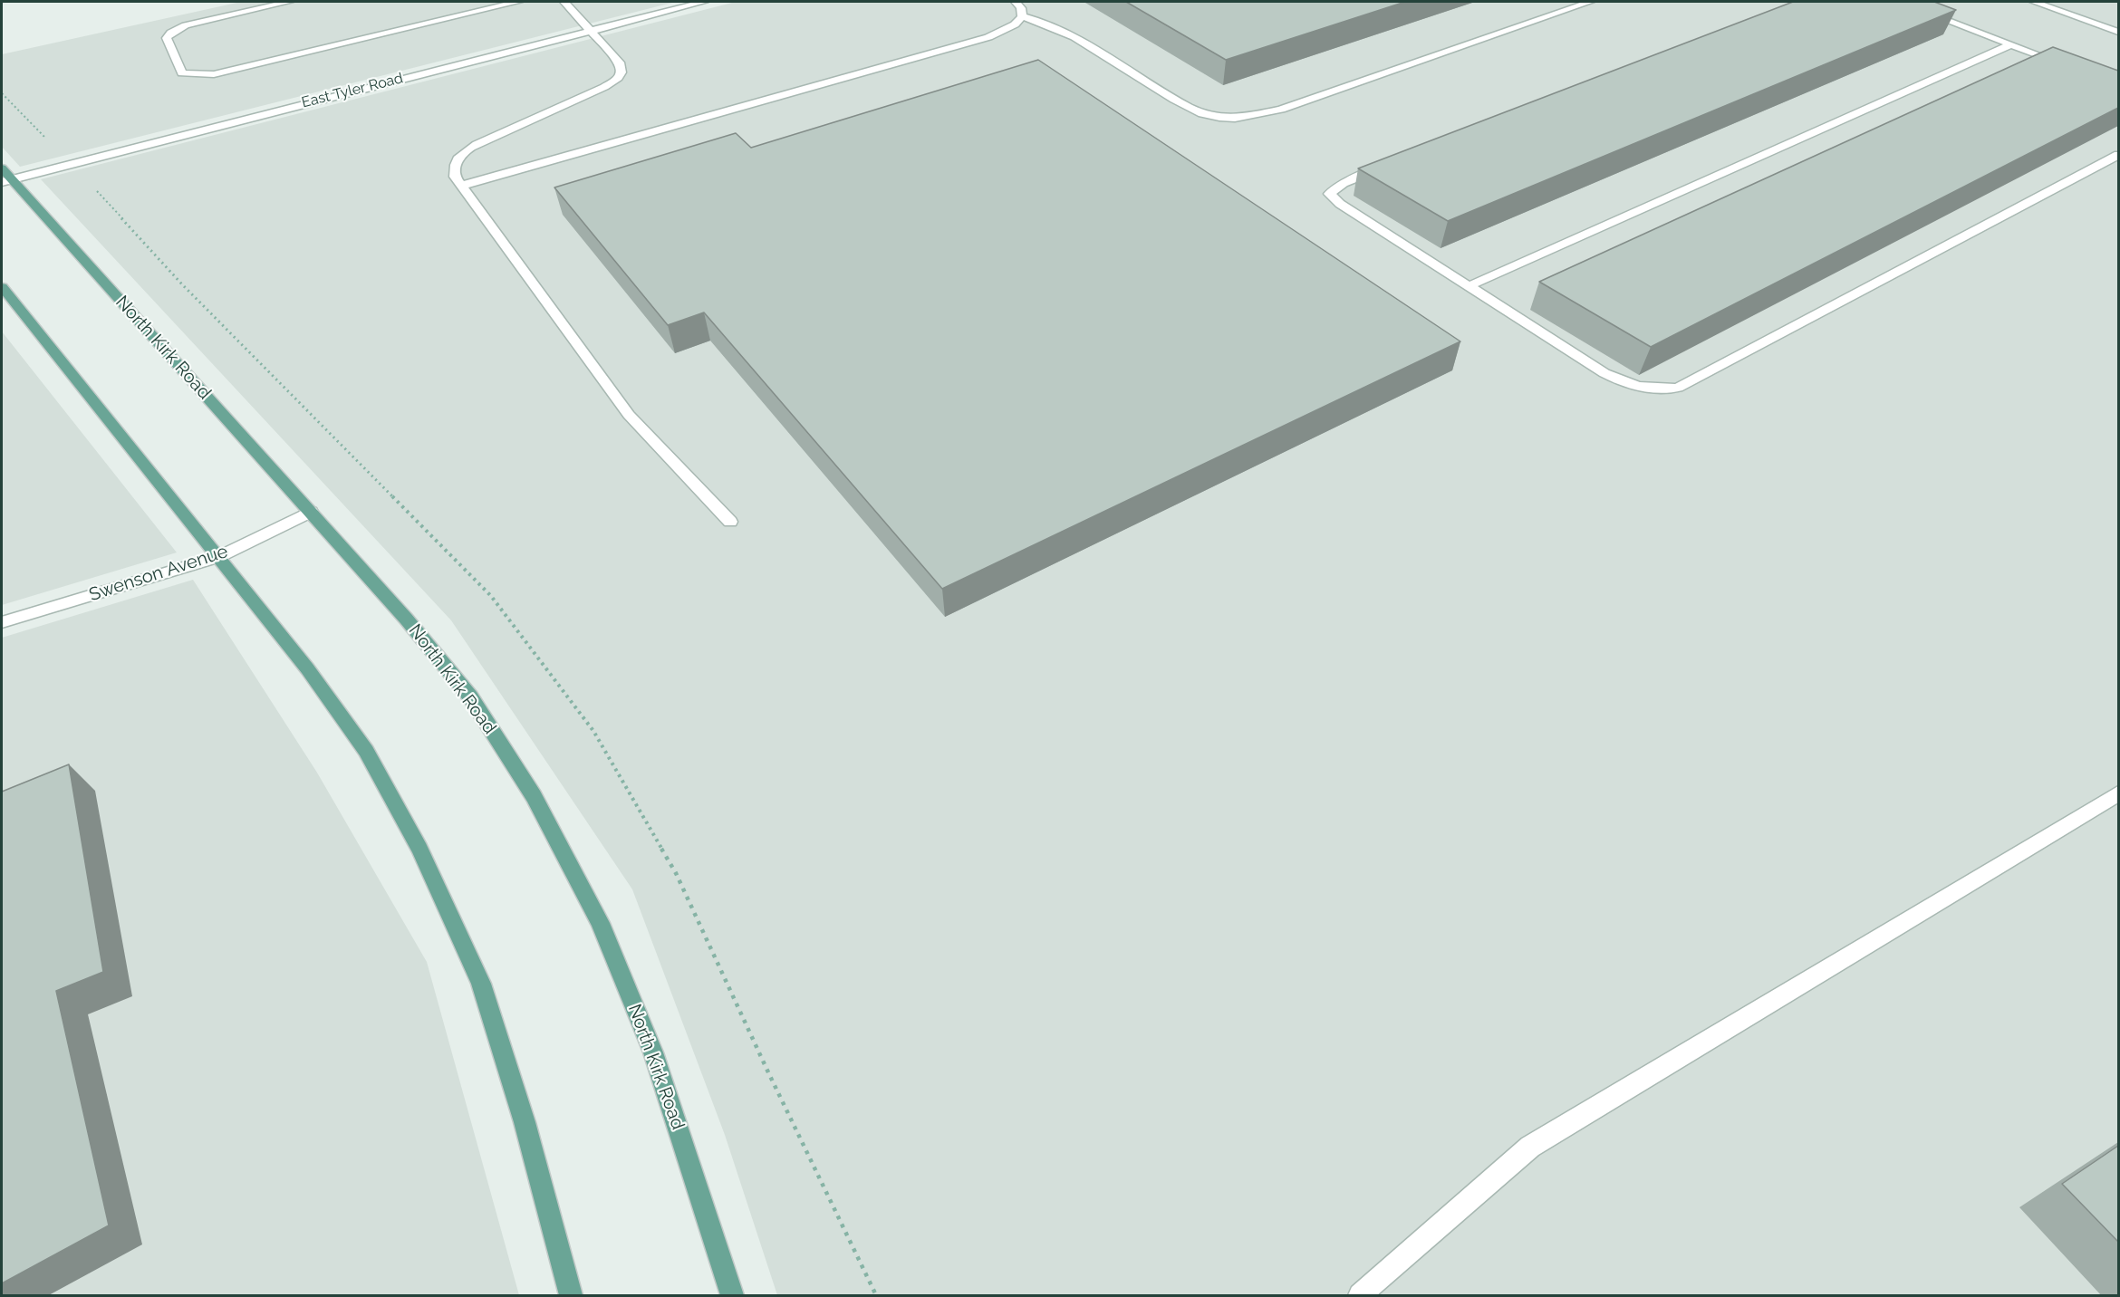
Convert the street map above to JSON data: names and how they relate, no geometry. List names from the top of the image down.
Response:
{
  "streets": {
    "main road": ["North Kirk Road"],
    "street": ["East Tyler Road", "Swenson Avenue"]
  },
  "crossings": [
    ["East Tyler Road", "North Kirk Road"],
    ["North Kirk Road", "Swenson Avenue"]
  ]
}
